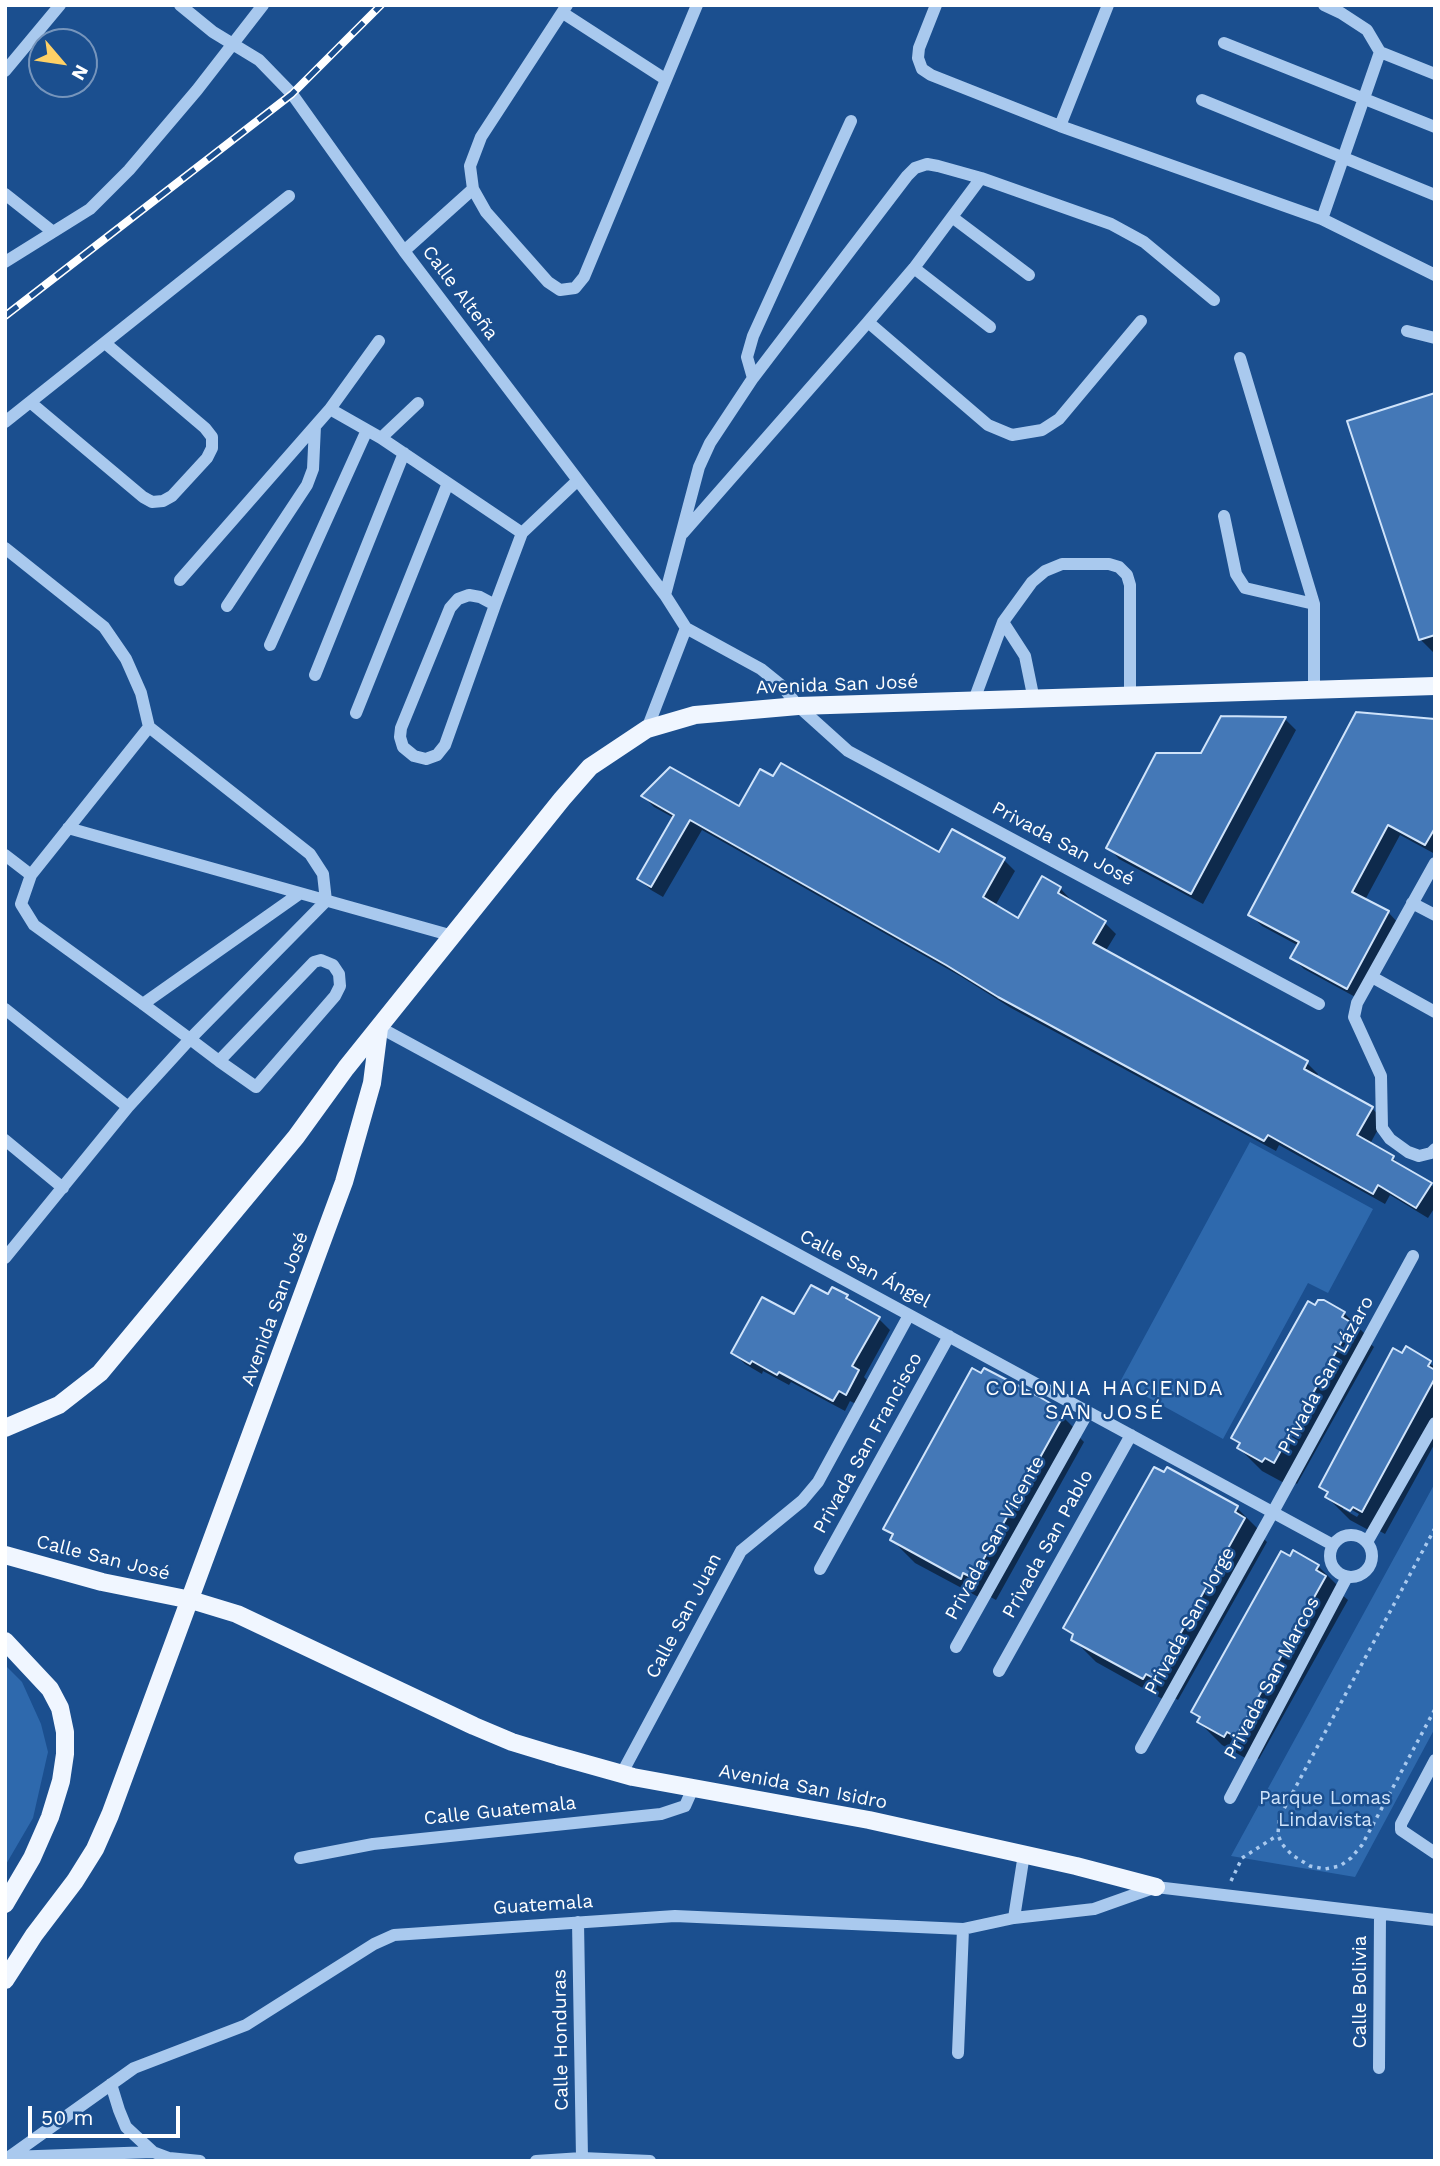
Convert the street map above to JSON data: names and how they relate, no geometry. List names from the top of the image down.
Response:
{
  "streets": {
    "main road": ["Avenida San José", "Calle San José", "Avenida San Isidro"],
    "street": [
      "Calle Alteña",
      "Privada San José",
      "Calle San Ángel",
      "Privada San Lázaro",
      "Privada San Francisco",
      "Privada San Vicente",
      "Privada San Pablo",
      "Calle San Juan",
      "Privada San Jorge",
      "Privada San Marcos",
      "Calle Guatemala",
      "Guatemala",
      "Calle Bolivia",
      "Calle Honduras"
    ]
  },
  "crossings": [
    ["Calle Alteña", "Avenida San José"],
    ["Calle Alteña", "Privada San José"],
    ["Avenida San José", "Privada San José"],
    ["Avenida San José", "Calle San Ángel"],
    ["Avenida San José", "Calle San José"],
    ["Avenida San José", "Avenida San Isidro"],
    ["Calle San Ángel", "Privada San Lázaro"],
    ["Calle San Ángel", "Privada San Francisco"],
    ["Calle San Ángel", "Privada San Vicente"],
    ["Calle San Ángel", "Privada San Pablo"],
    ["Calle San Ángel", "Calle San Juan"],
    ["Calle San Ángel", "Privada San Jorge"],
    ["Calle San Ángel", "Privada San Marcos"],
    ["Privada San Lázaro", "Privada San Jorge"],
    ["Calle San José", "Avenida San Isidro"],
    ["Calle San Juan", "Avenida San Isidro"],
    ["Avenida San Isidro", "Calle Guatemala"],
    ["Avenida San Isidro", "Calle Bolivia"],
    ["Guatemala", "Calle Honduras"]
  ],
  "districts": ["COLONIA HACIENDA SAN JOSÉ"],
  "parks": ["Parque Lomas Lindavista"],
  "scale_bar": "50 m",
  "north": "bottom right"
}
